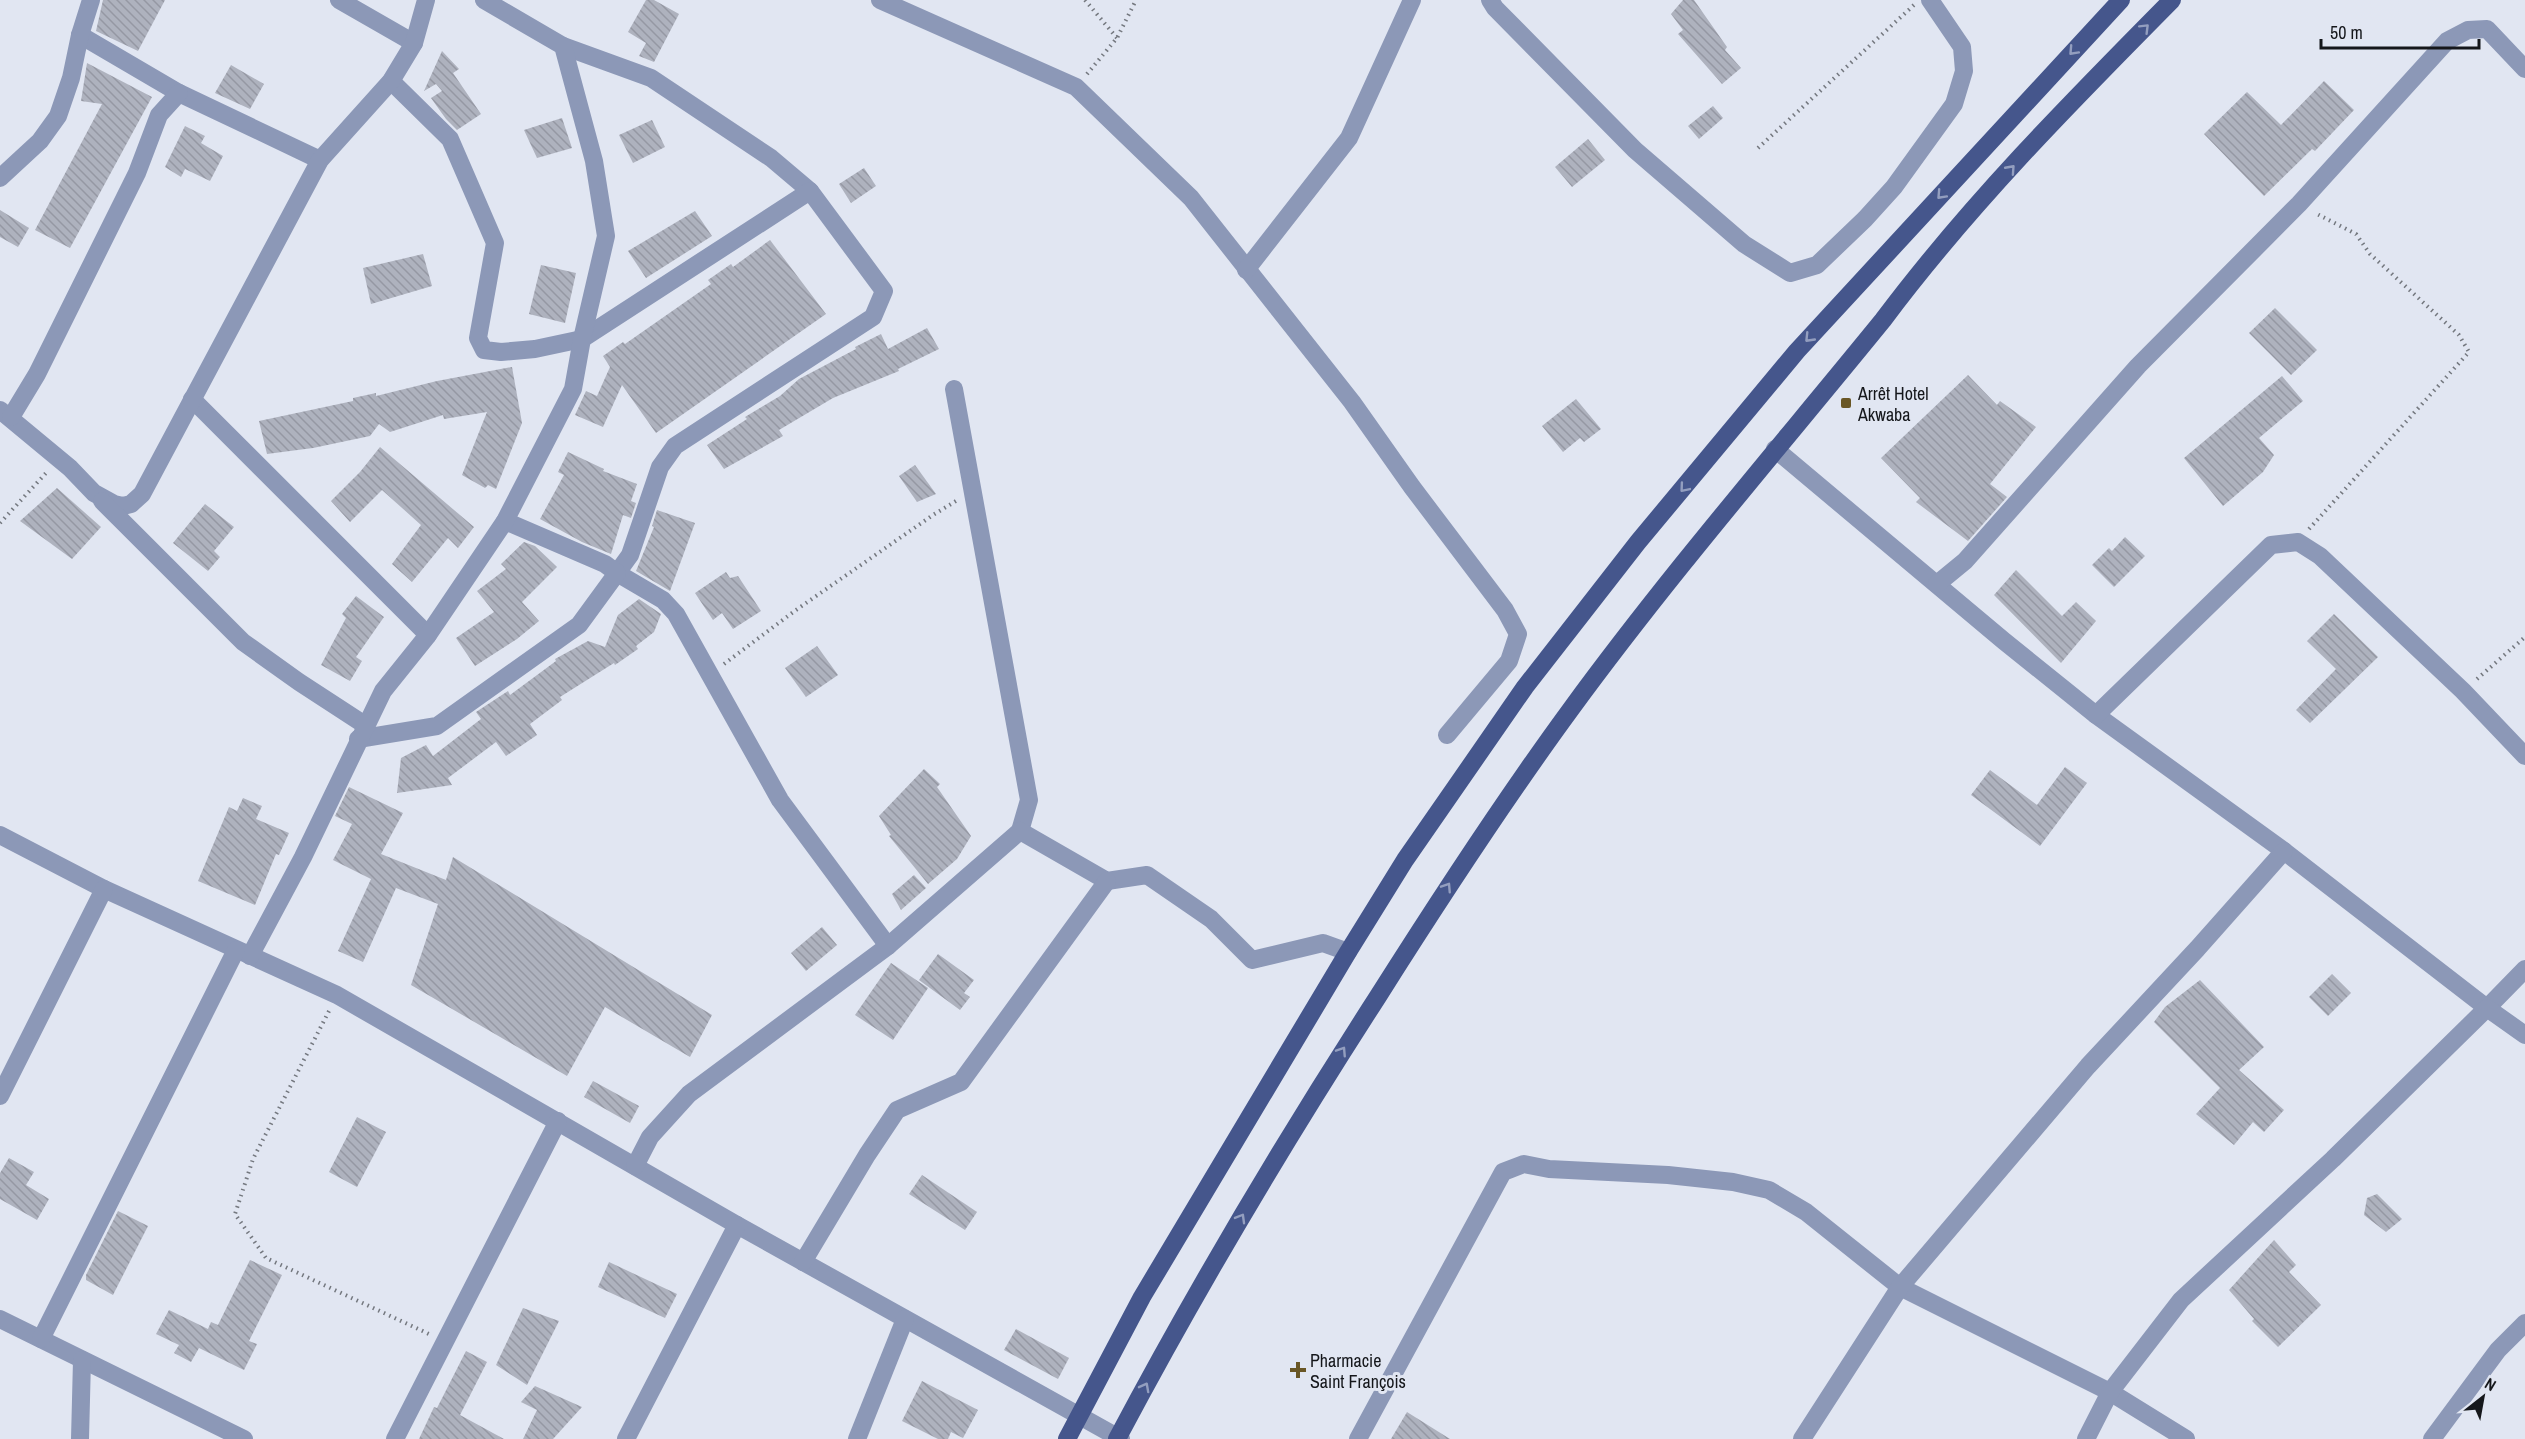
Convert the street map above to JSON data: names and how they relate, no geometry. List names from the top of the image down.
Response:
{
  "places": {
    "transit": ["Arrêt Hotel Akwaba"],
    "health": ["Pharmacie Saint François"]
  },
  "scale_bar": "50 m",
  "north": "top right"
}
